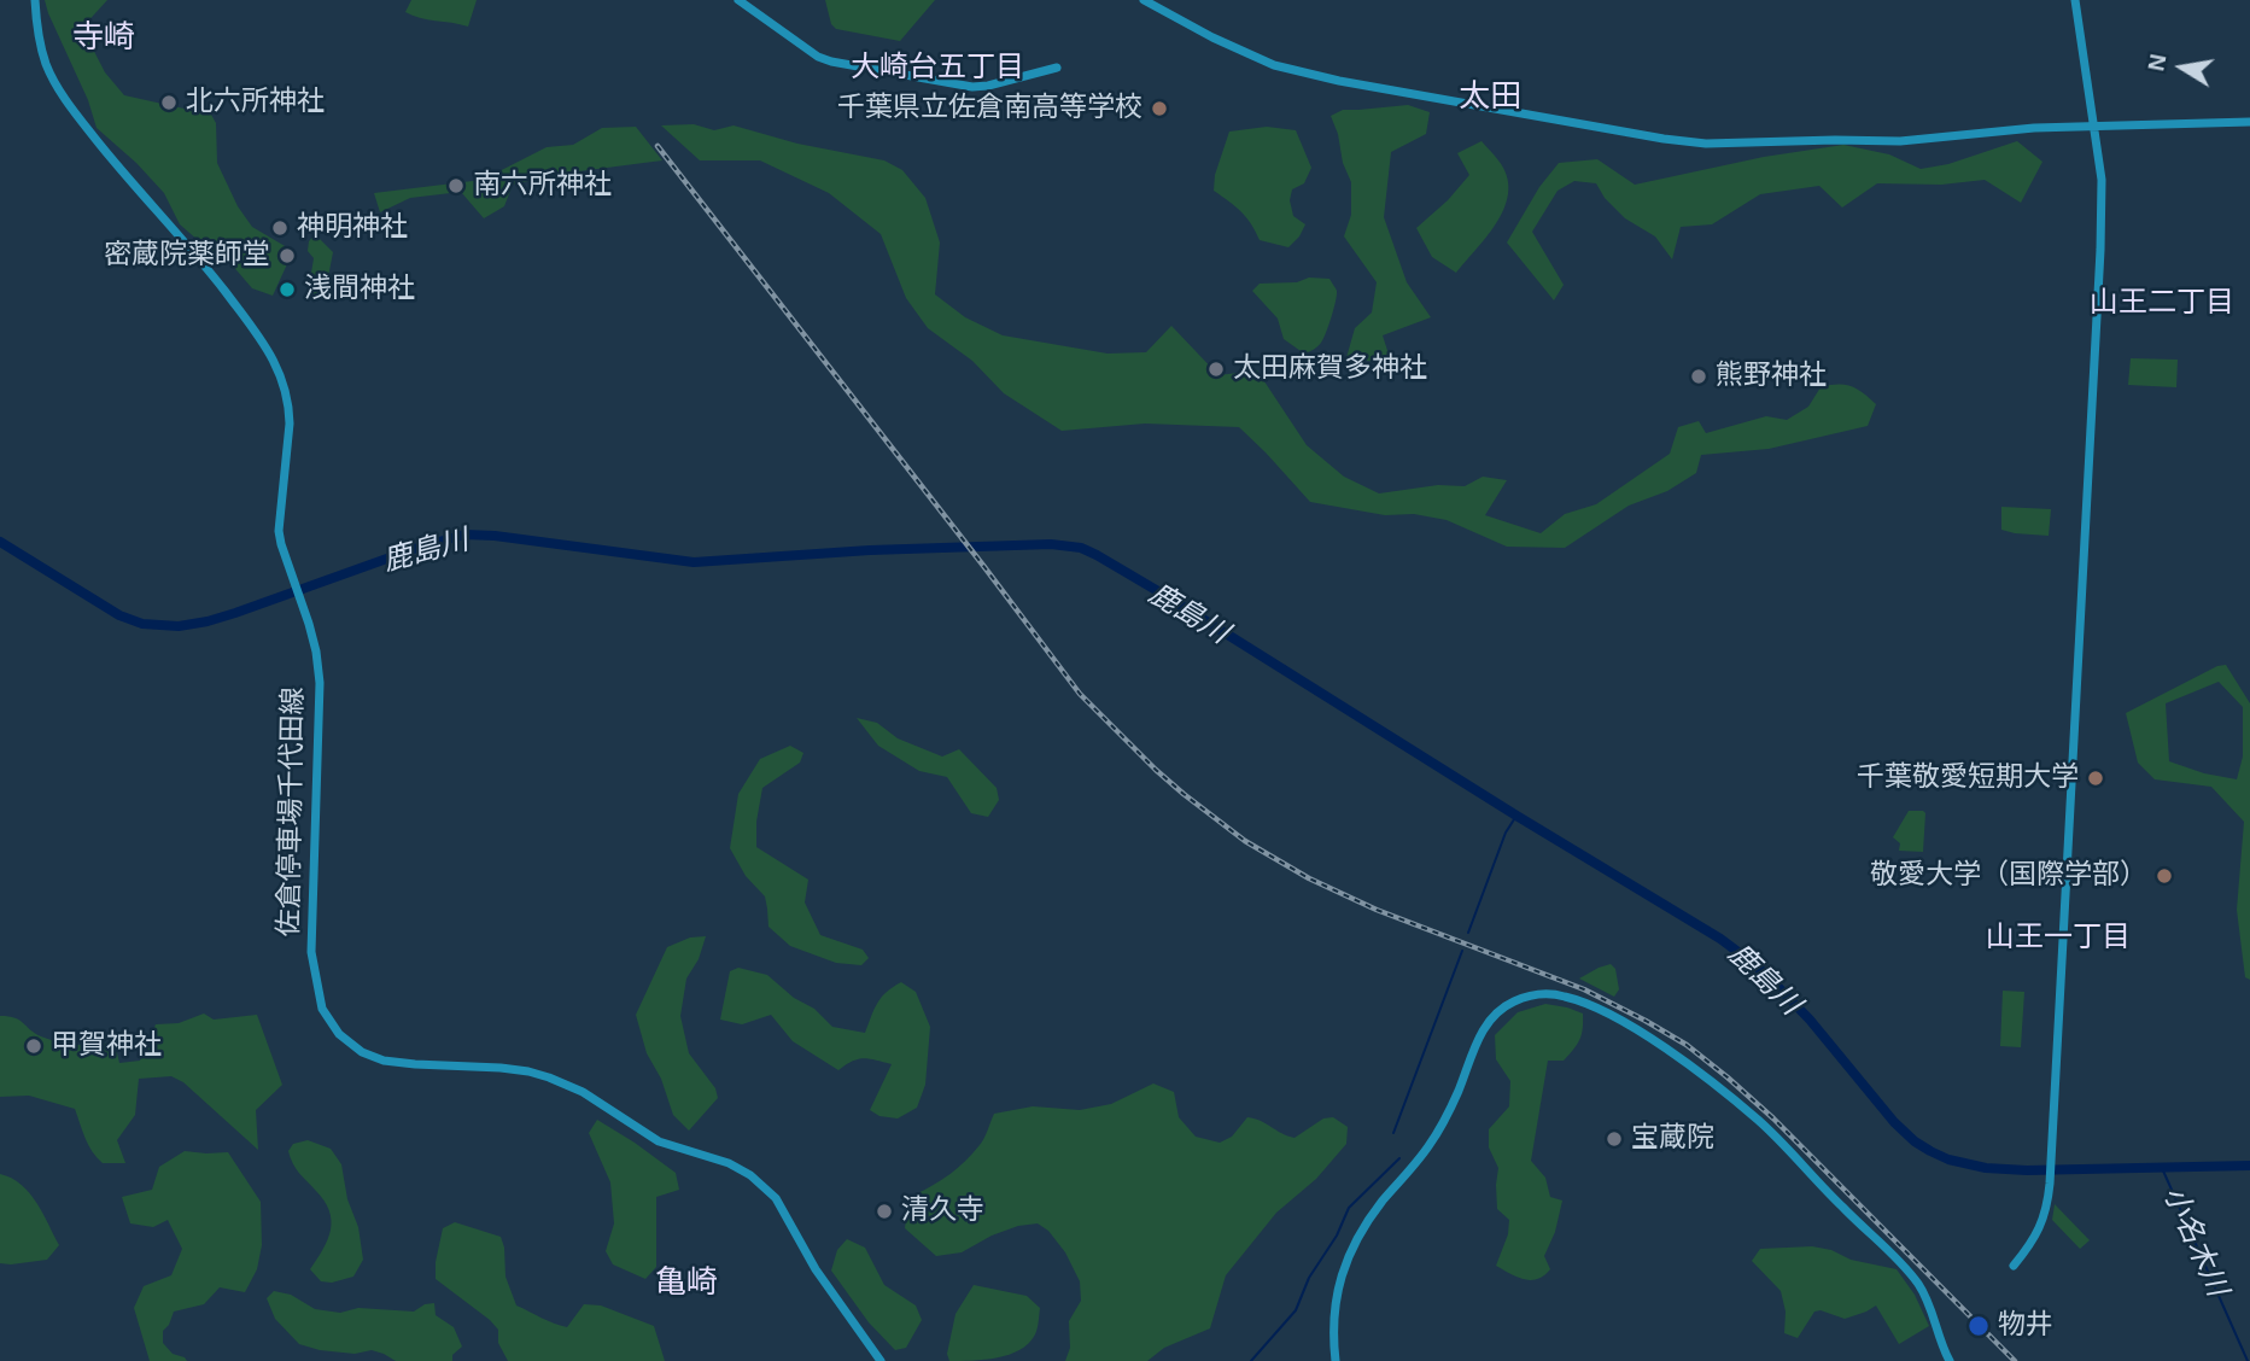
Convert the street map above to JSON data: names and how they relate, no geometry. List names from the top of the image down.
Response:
{
  "streets": {
    "street": ["佐倉停車場千代田線"]
  },
  "districts": [
    "寺崎",
    "大崎台五丁目",
    "太田",
    "山王二丁目",
    "山王一丁目",
    "亀崎"
  ],
  "water": ["鹿島川", "小名木川"],
  "places": [
    "北六所神社",
    "千葉県立佐倉南高等学校",
    "南六所神社",
    "神明神社",
    "密蔵院薬師堂",
    "浅間神社",
    "太田麻賀多神社",
    "熊野神社",
    "千葉敬愛短期大学",
    "敬愛大学（国際学部）",
    "甲賀神社",
    "宝蔵院",
    "清久寺",
    "物井"
  ],
  "north": "left"
}
